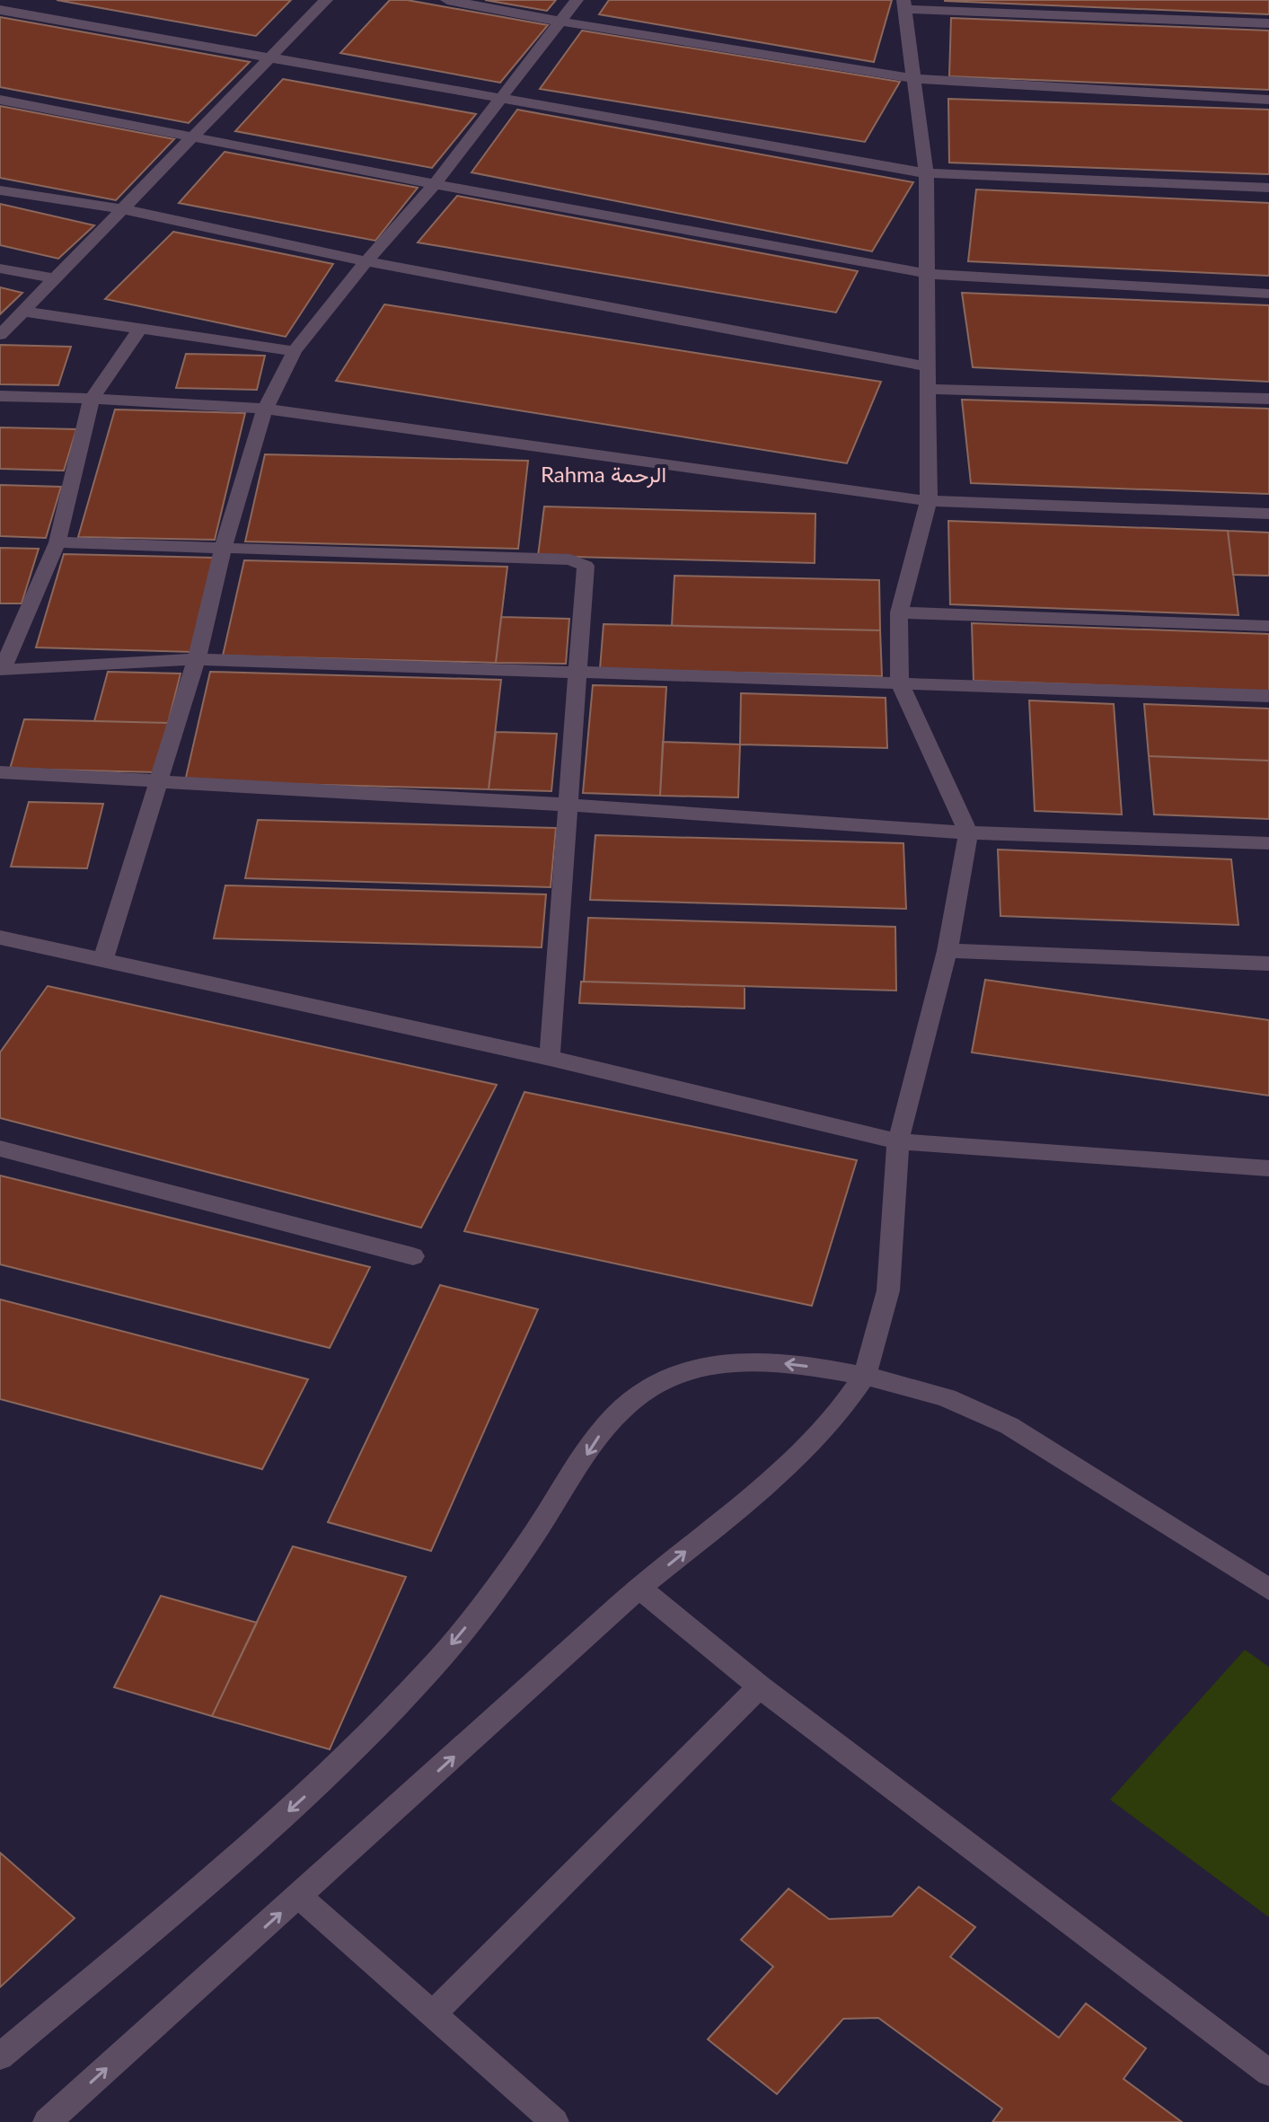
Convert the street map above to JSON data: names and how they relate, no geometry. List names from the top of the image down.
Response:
{
  "districts": ["Rahma الرحمة"]
}
